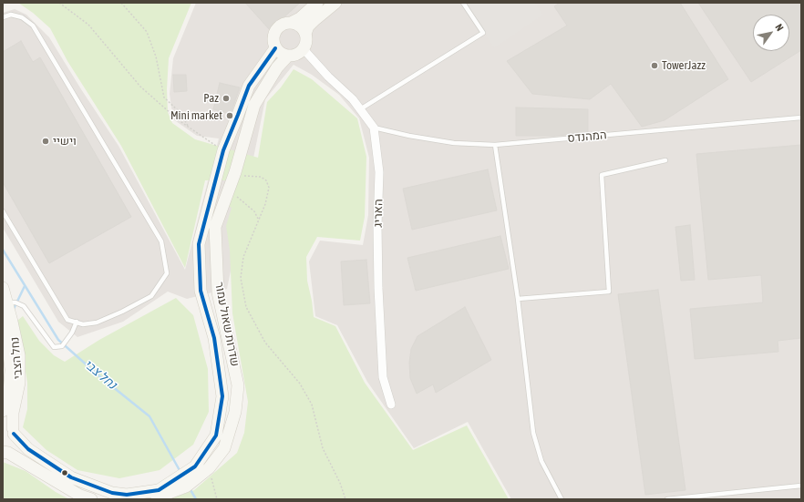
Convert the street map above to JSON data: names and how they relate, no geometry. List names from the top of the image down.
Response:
{
  "streets": {
    "street": ["האריג", "שדרות שאול עמור", "נחל הצבי"],
    "lane": ["המהנדס"]
  },
  "crossings": [
    ["המהנדס", "האריג"],
    ["האריג", "שדרות שאול עמור"],
    ["שדרות שאול עמור", "נחל הצבי"]
  ],
  "water": ["נחל צבי"],
  "places": [
    "TowerJazz",
    "Paz",
    "Mini market",
    "וישיי"
  ],
  "north": "top right"
}
